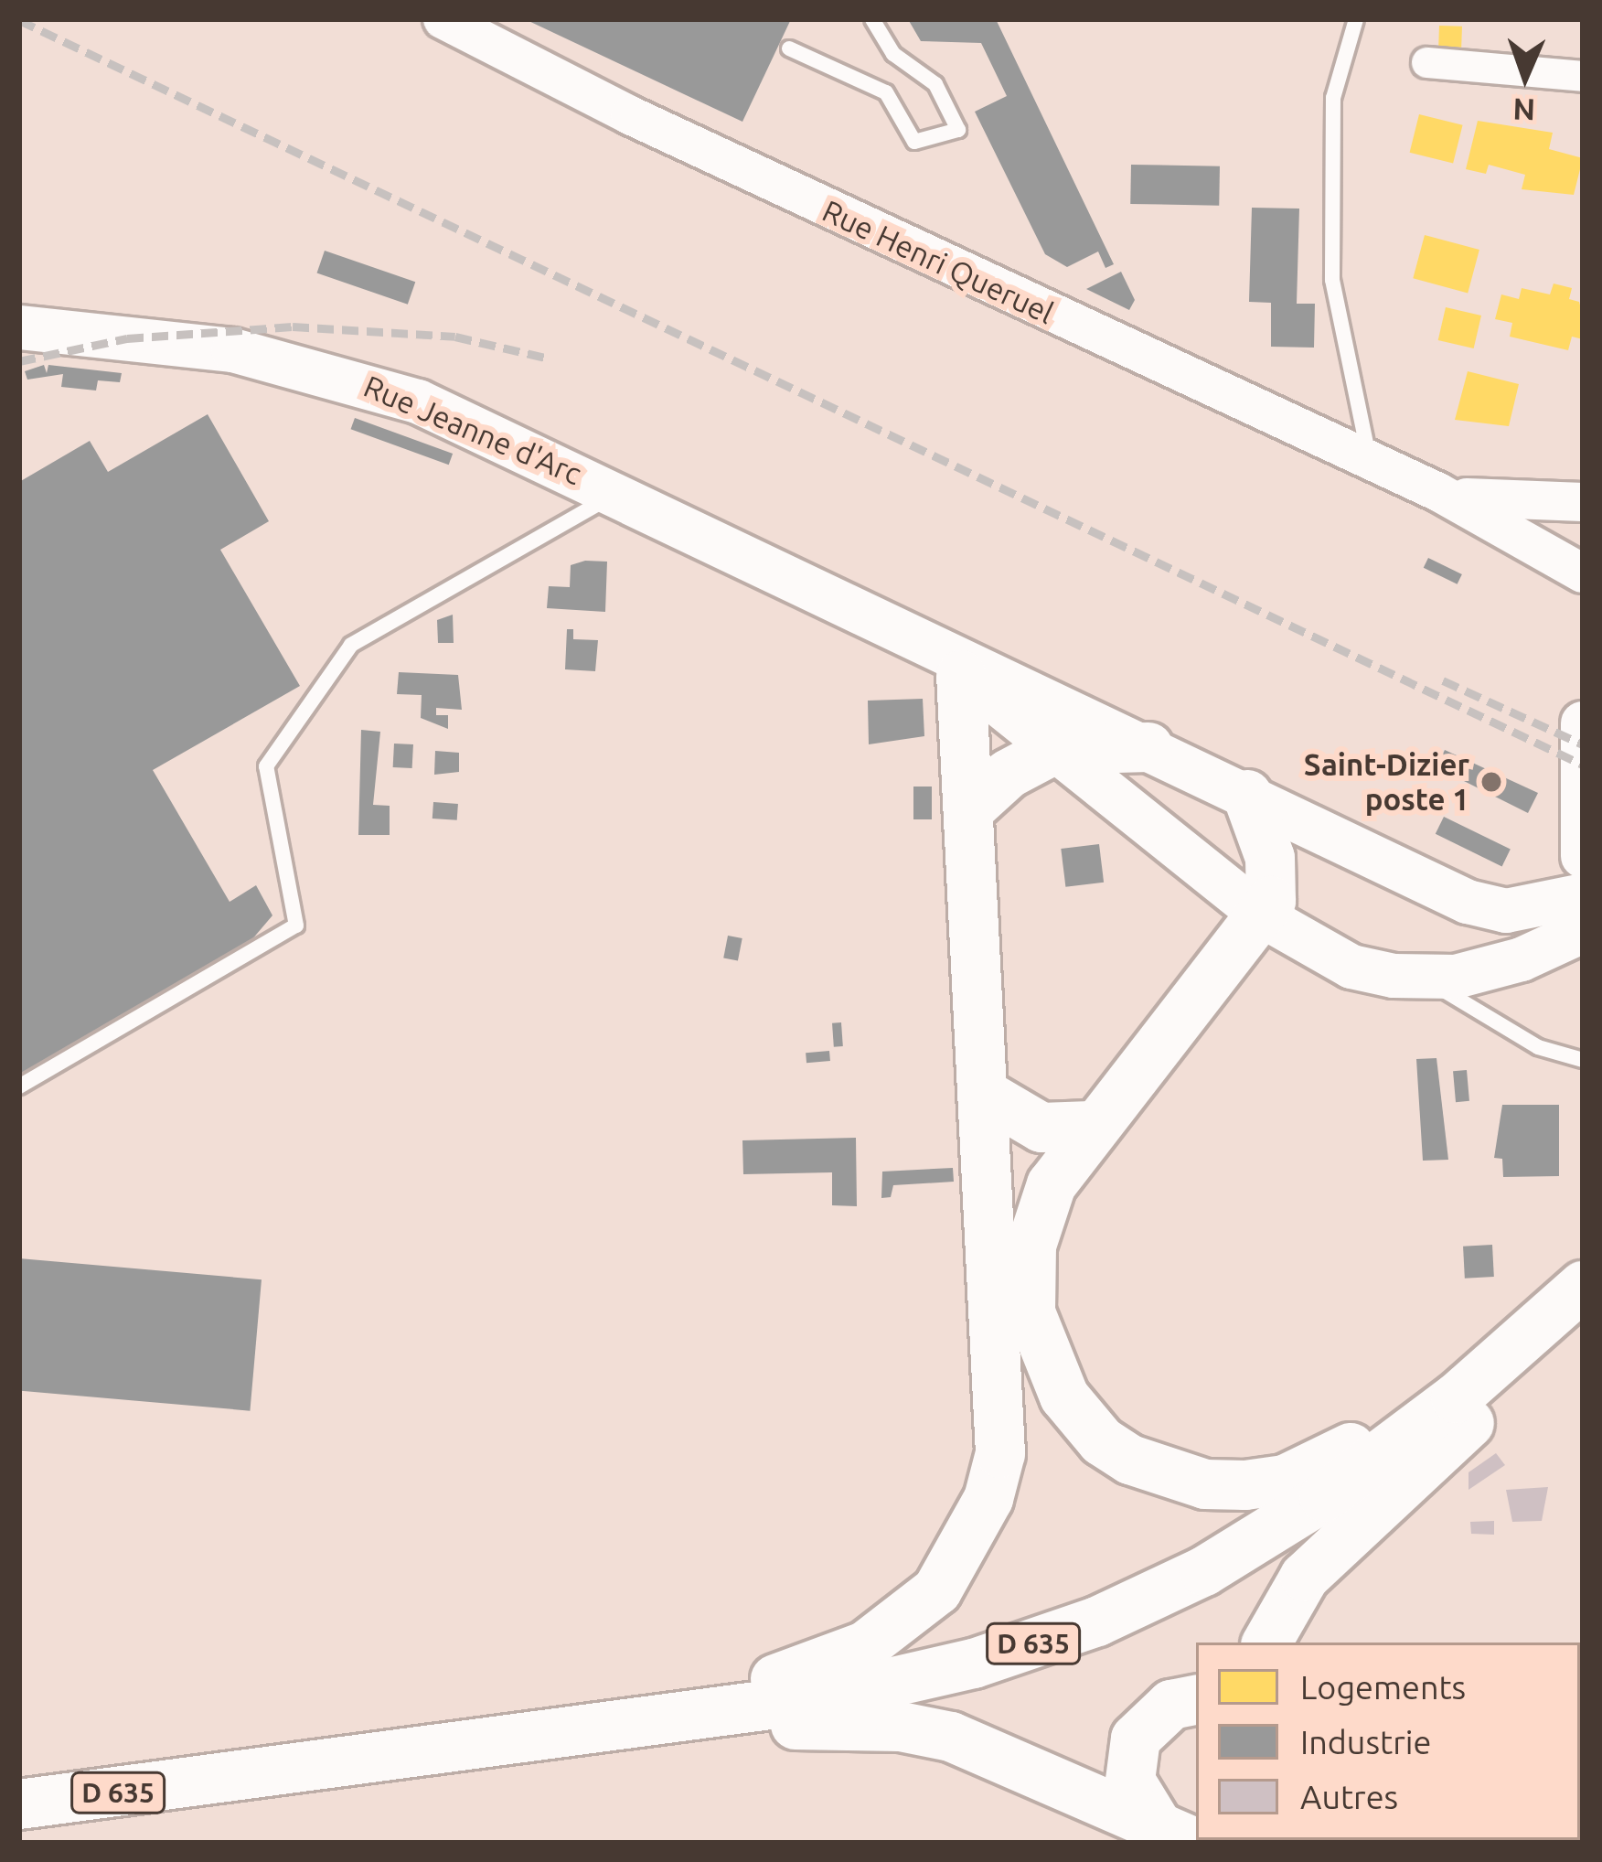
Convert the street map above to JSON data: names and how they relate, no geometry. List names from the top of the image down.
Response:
{
  "streets": {
    "main road": ["Rue Jeanne d'Arc", "D 635"],
    "street": ["Rue Henri Queruel"]
  },
  "places": ["Saint-Dizier poste 1"],
  "legend": ["Logements", "Industrie", "Autres"],
  "north": "bottom"
}
